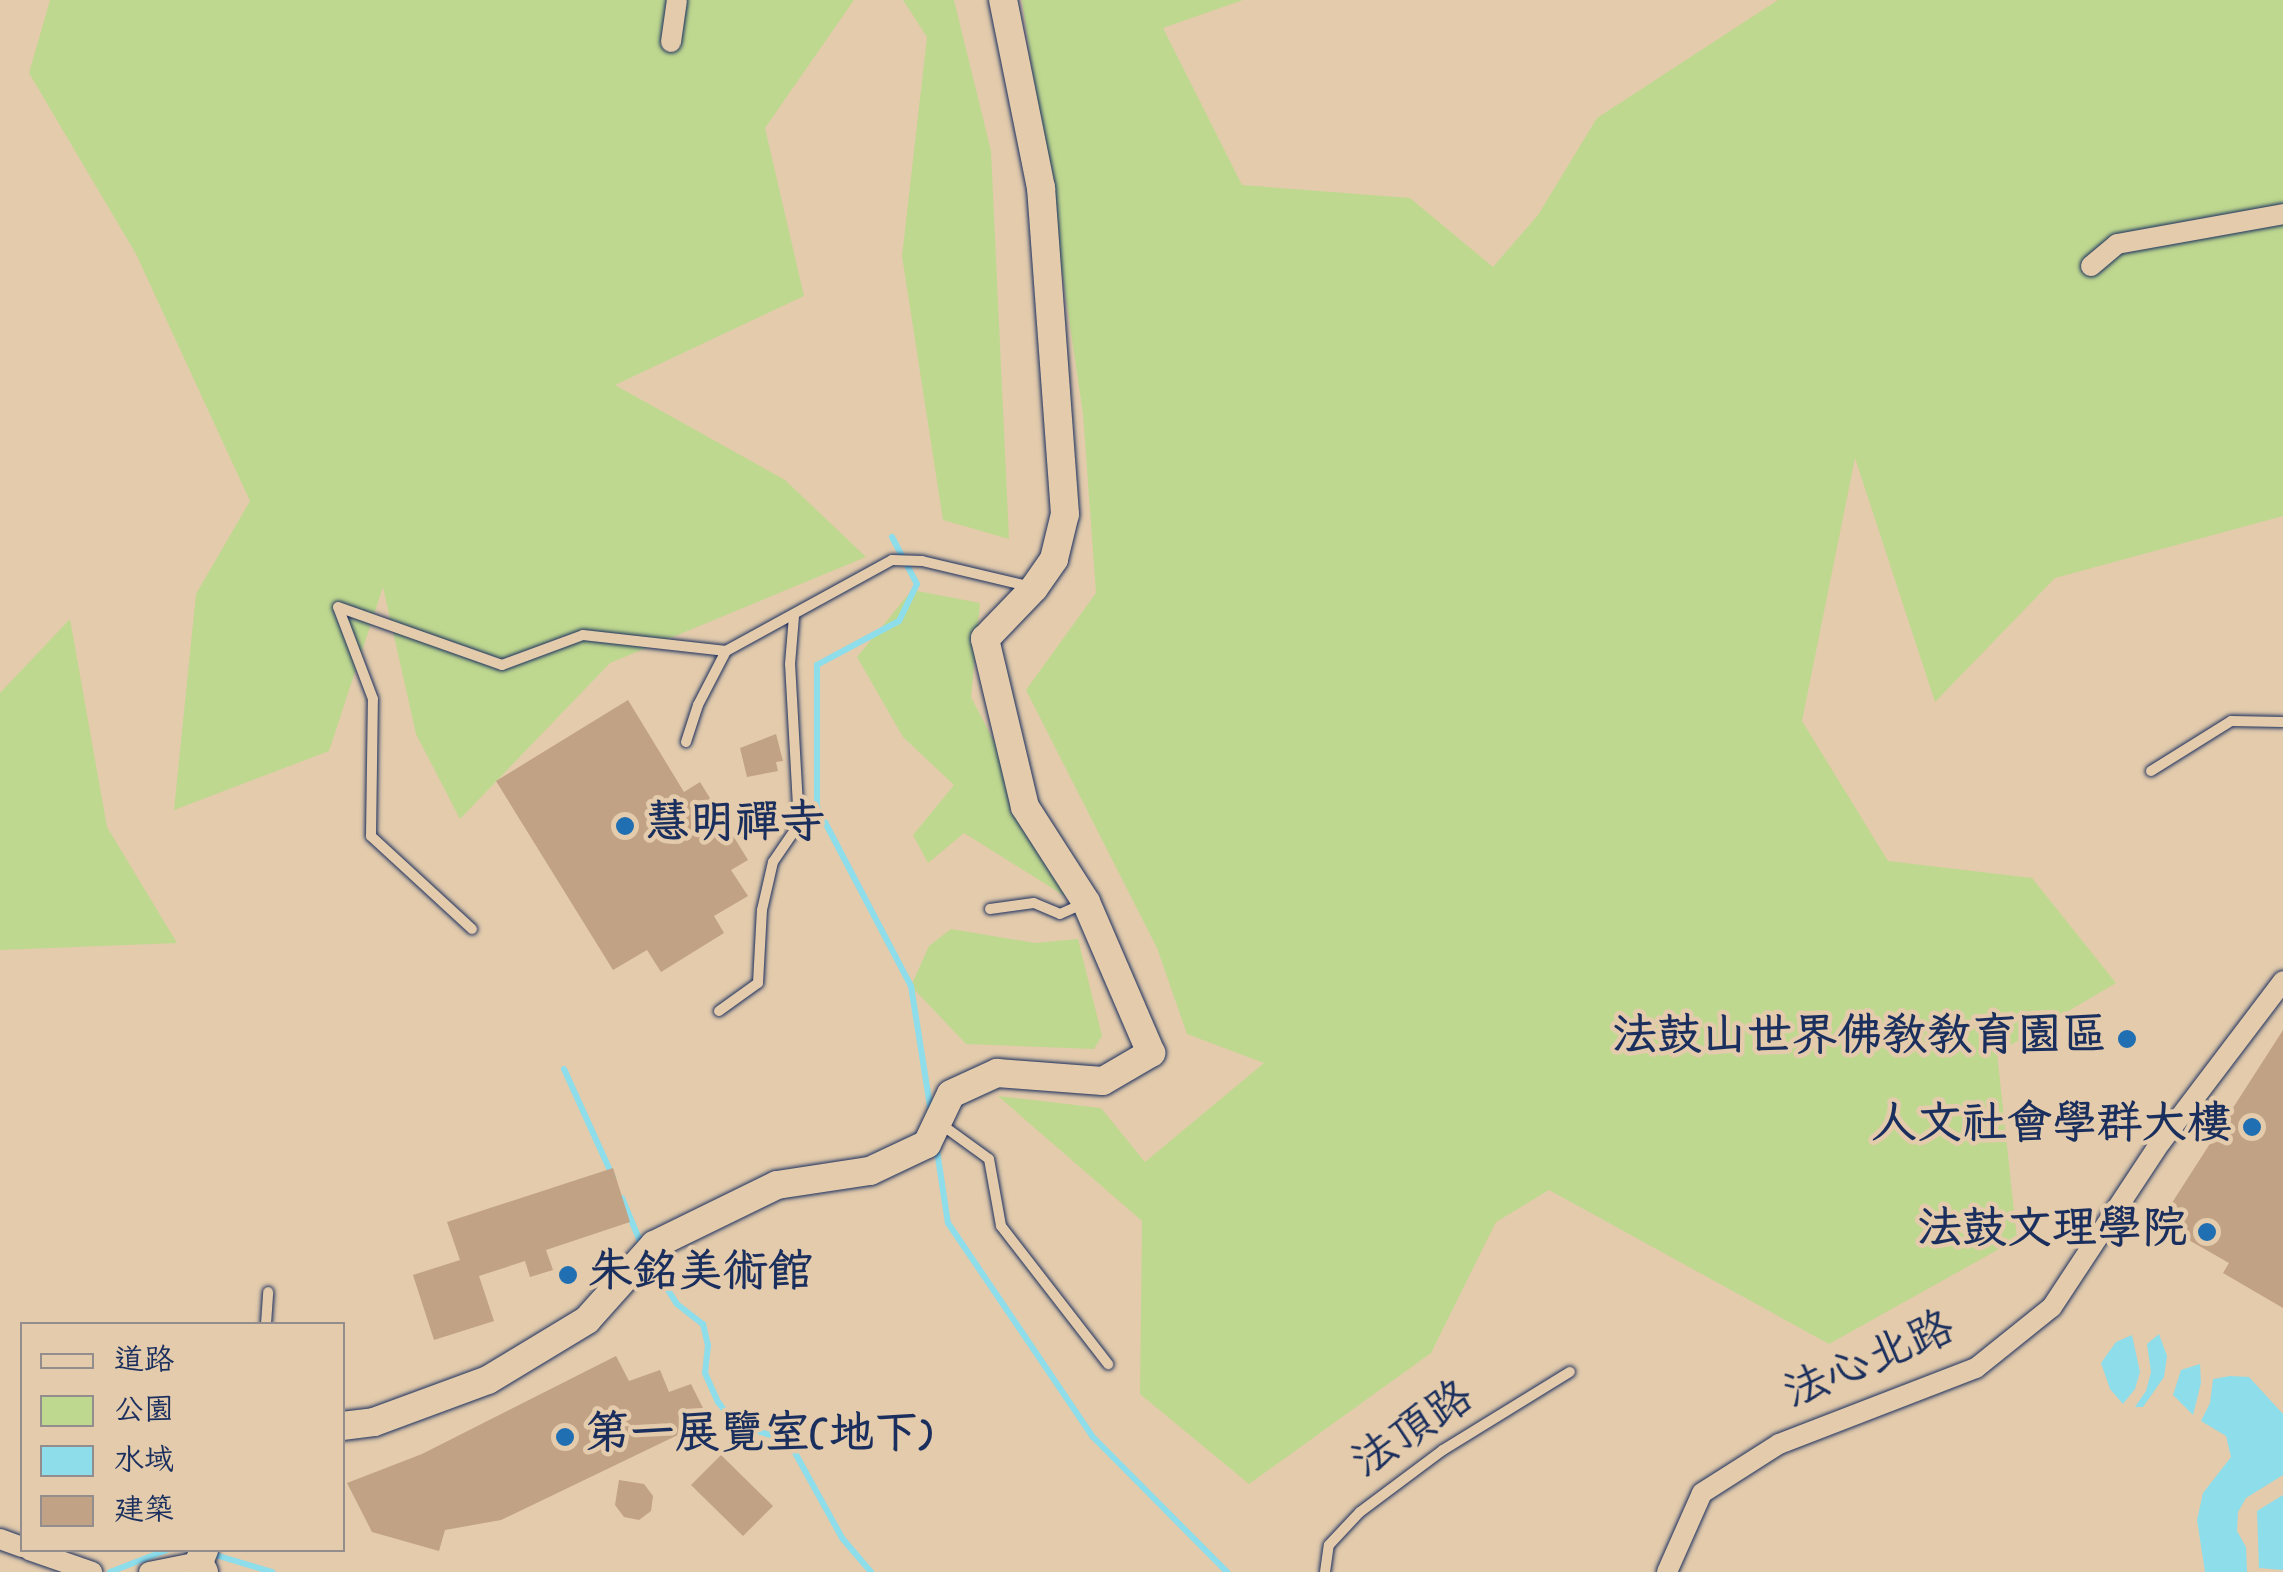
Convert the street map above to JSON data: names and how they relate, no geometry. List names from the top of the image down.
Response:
{
  "streets": {
    "street": ["法心北路"],
    "lane": ["法頂路"]
  },
  "places": [
    "慧明禪寺",
    "法鼓山世界佛教教育園區",
    "人文社會學群大樓",
    "法鼓文理學院",
    "朱銘美術館",
    "第一展覽室(地下)"
  ],
  "legend": [
    "道路",
    "公園",
    "水域",
    "建築"
  ]
}
